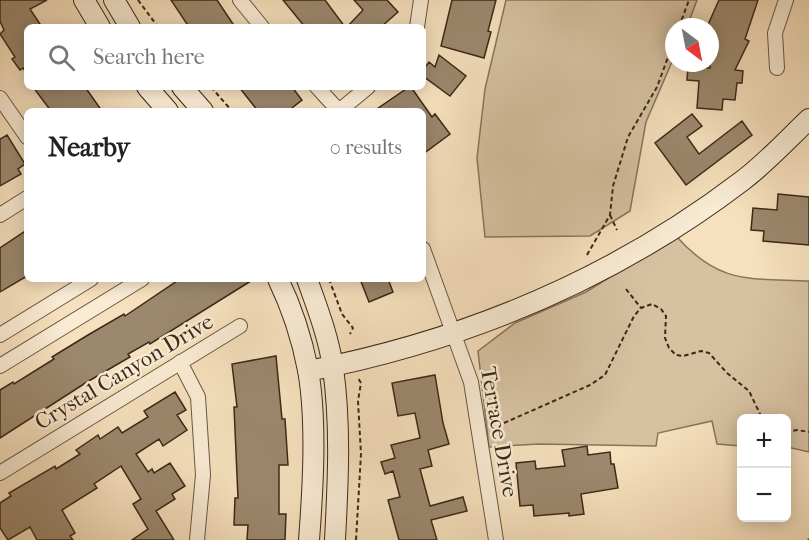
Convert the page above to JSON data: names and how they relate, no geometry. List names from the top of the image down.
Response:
{
  "streets": {
    "street": ["Crystal Canyon Drive", "Terrace Drive"]
  },
  "north": "bottom right",
  "page": {
    "search": "Search here",
    "heading": ["Nearby", "0 results"],
    "map_buttons": ["+", "−"]
  }
}
